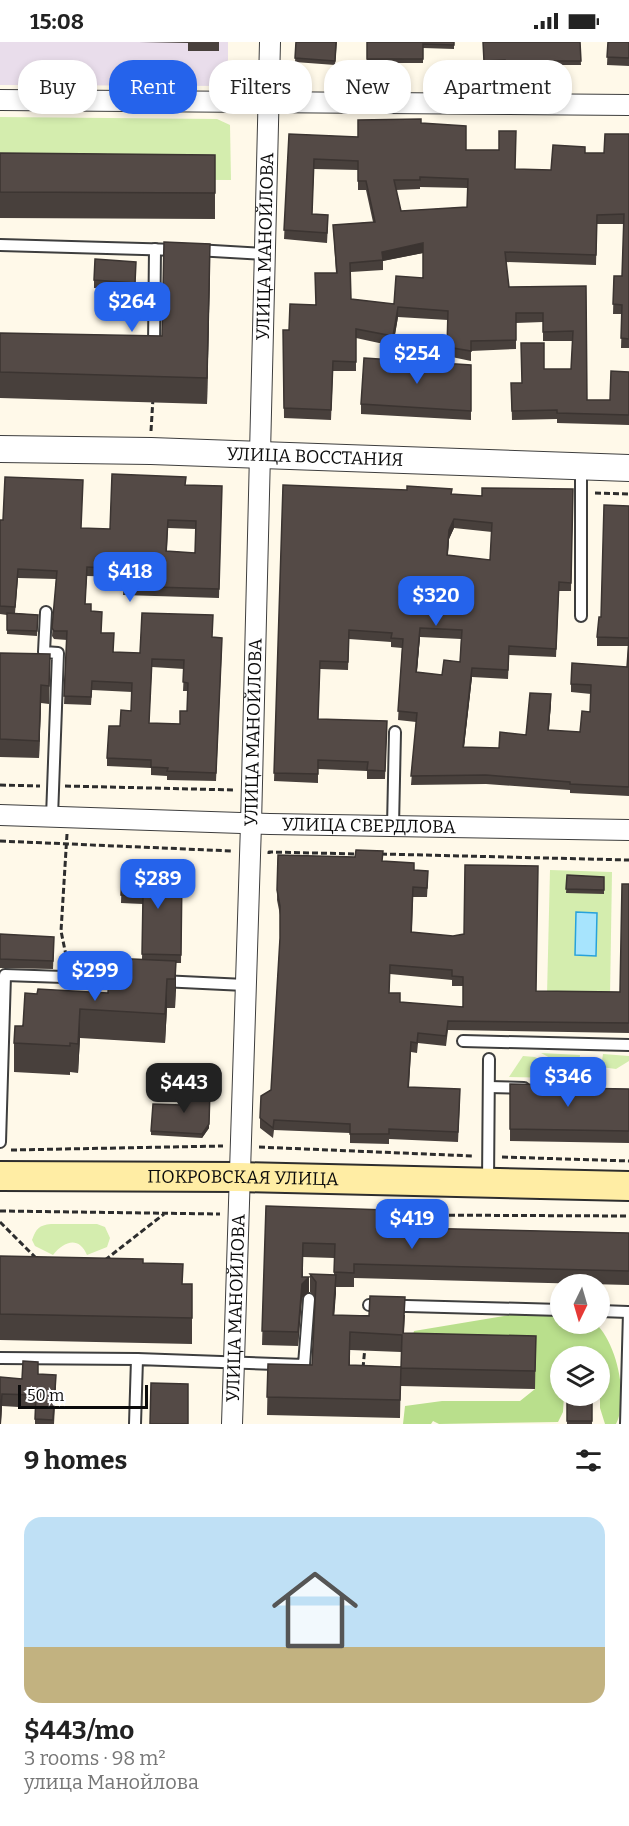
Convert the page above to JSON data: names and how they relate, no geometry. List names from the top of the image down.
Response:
{
  "streets": {
    "main road": ["ПОКРОВСКАЯ УЛИЦА"],
    "street": ["УЛИЦА МАНОЙЛОВА", "УЛИЦА ВОССТАНИЯ", "УЛИЦА СВЕРДЛОВА"]
  },
  "crossings": [
    ["УЛИЦА МАНОЙЛОВА", "УЛИЦА ВОССТАНИЯ"],
    ["УЛИЦА МАНОЙЛОВА", "УЛИЦА СВЕРДЛОВА"],
    ["УЛИЦА МАНОЙЛОВА", "ПОКРОВСКАЯ УЛИЦА"]
  ],
  "scale_bar": "50 m",
  "north": "bottom",
  "page": {
    "status": "15:08",
    "chip": [
      "Buy",
      "Rent",
      "Filters",
      "New",
      "Apartment"
    ],
    "price": [
      "$264",
      "$254",
      "$418",
      "$320",
      "$289",
      "$299",
      "$346",
      "$443",
      "$419"
    ],
    "scale": "50 m",
    "heading": "9 homes",
    "list": [
      {
        "name": "$443/mo",
        "note": "3 rooms · 98 m² · улица Манойлова"
      }
    ]
  }
}
